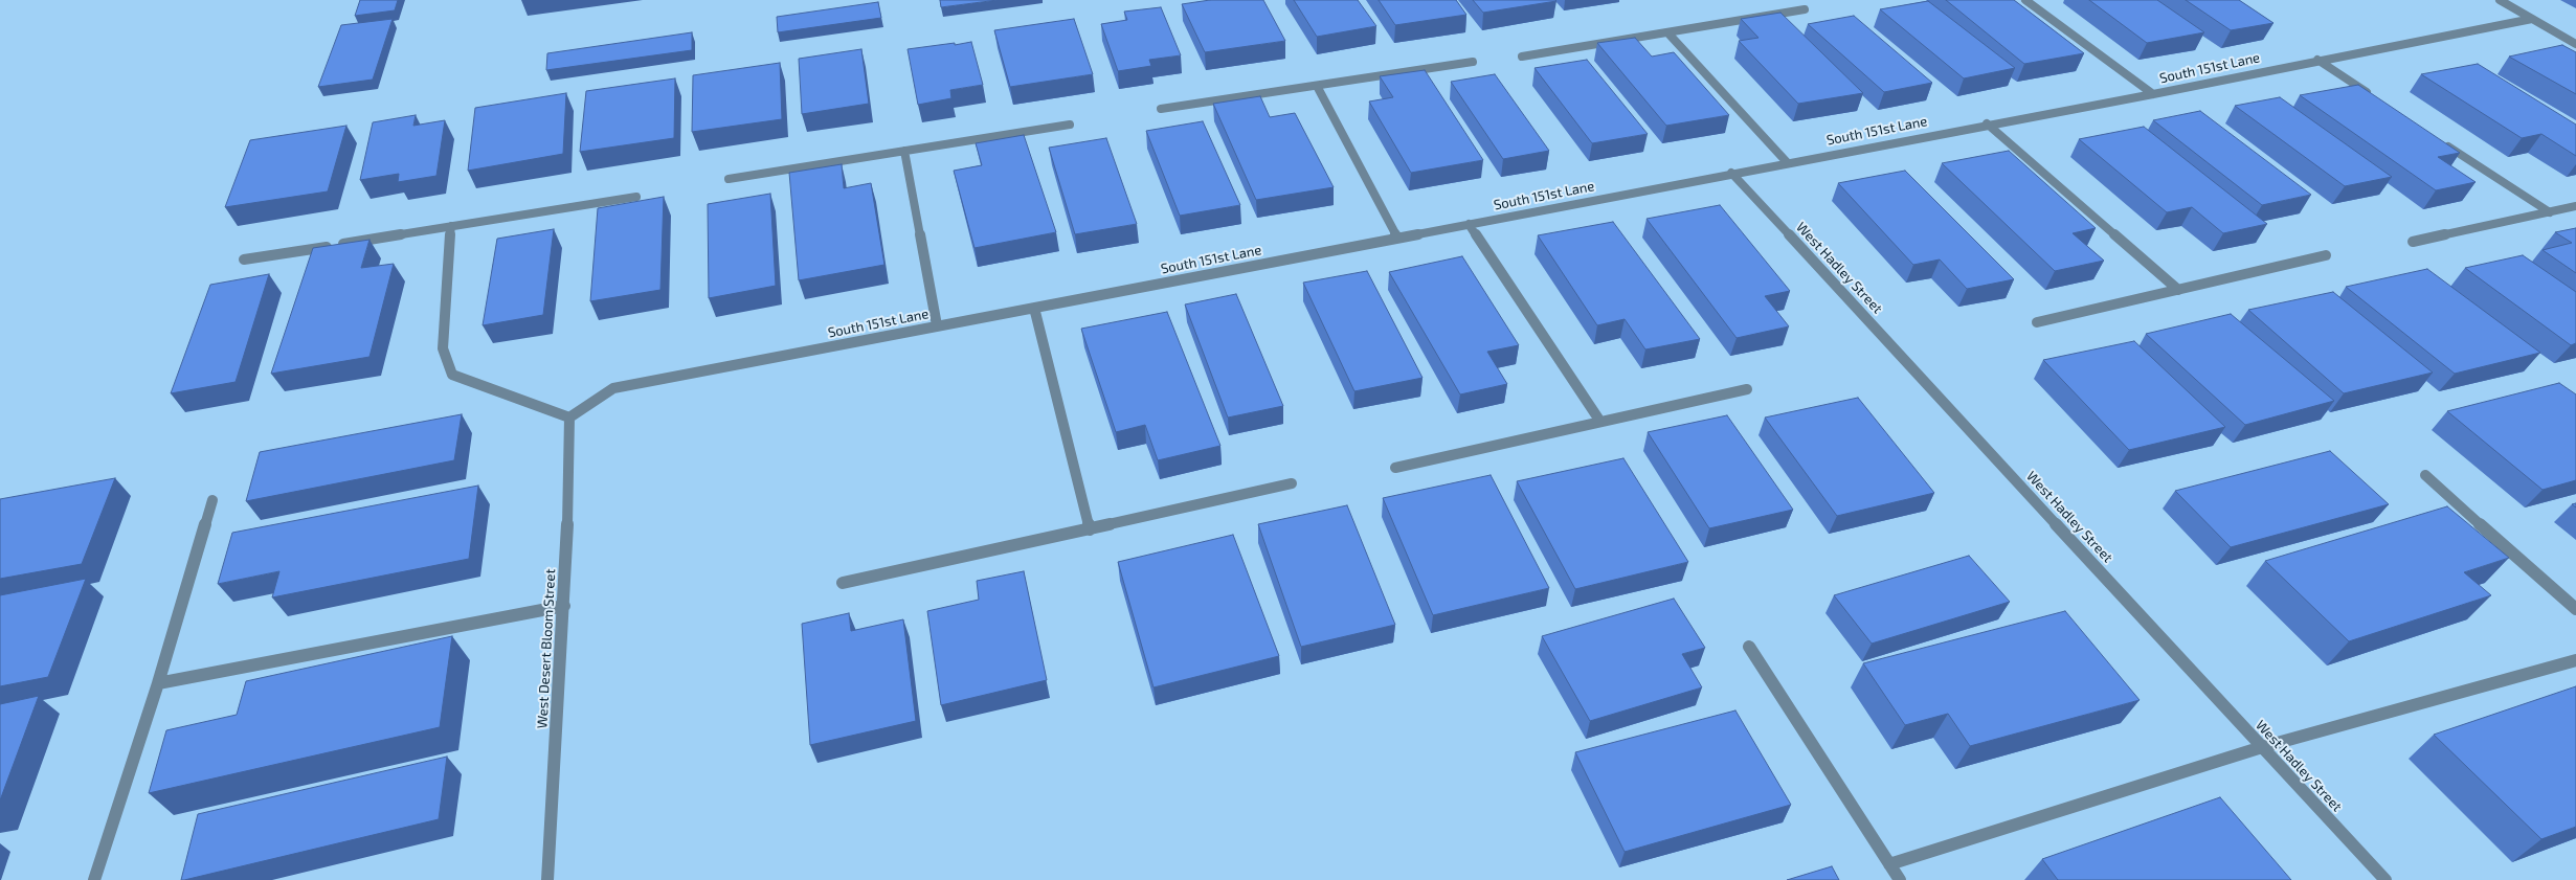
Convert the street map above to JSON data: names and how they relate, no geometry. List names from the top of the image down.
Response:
{
  "streets": {
    "street": ["South 151st Lane", "West Hadley Street", "West Desert Bloom Street"]
  },
  "crossings": [
    ["South 151st Lane", "West Hadley Street"],
    ["South 151st Lane", "West Desert Bloom Street"]
  ]
}
